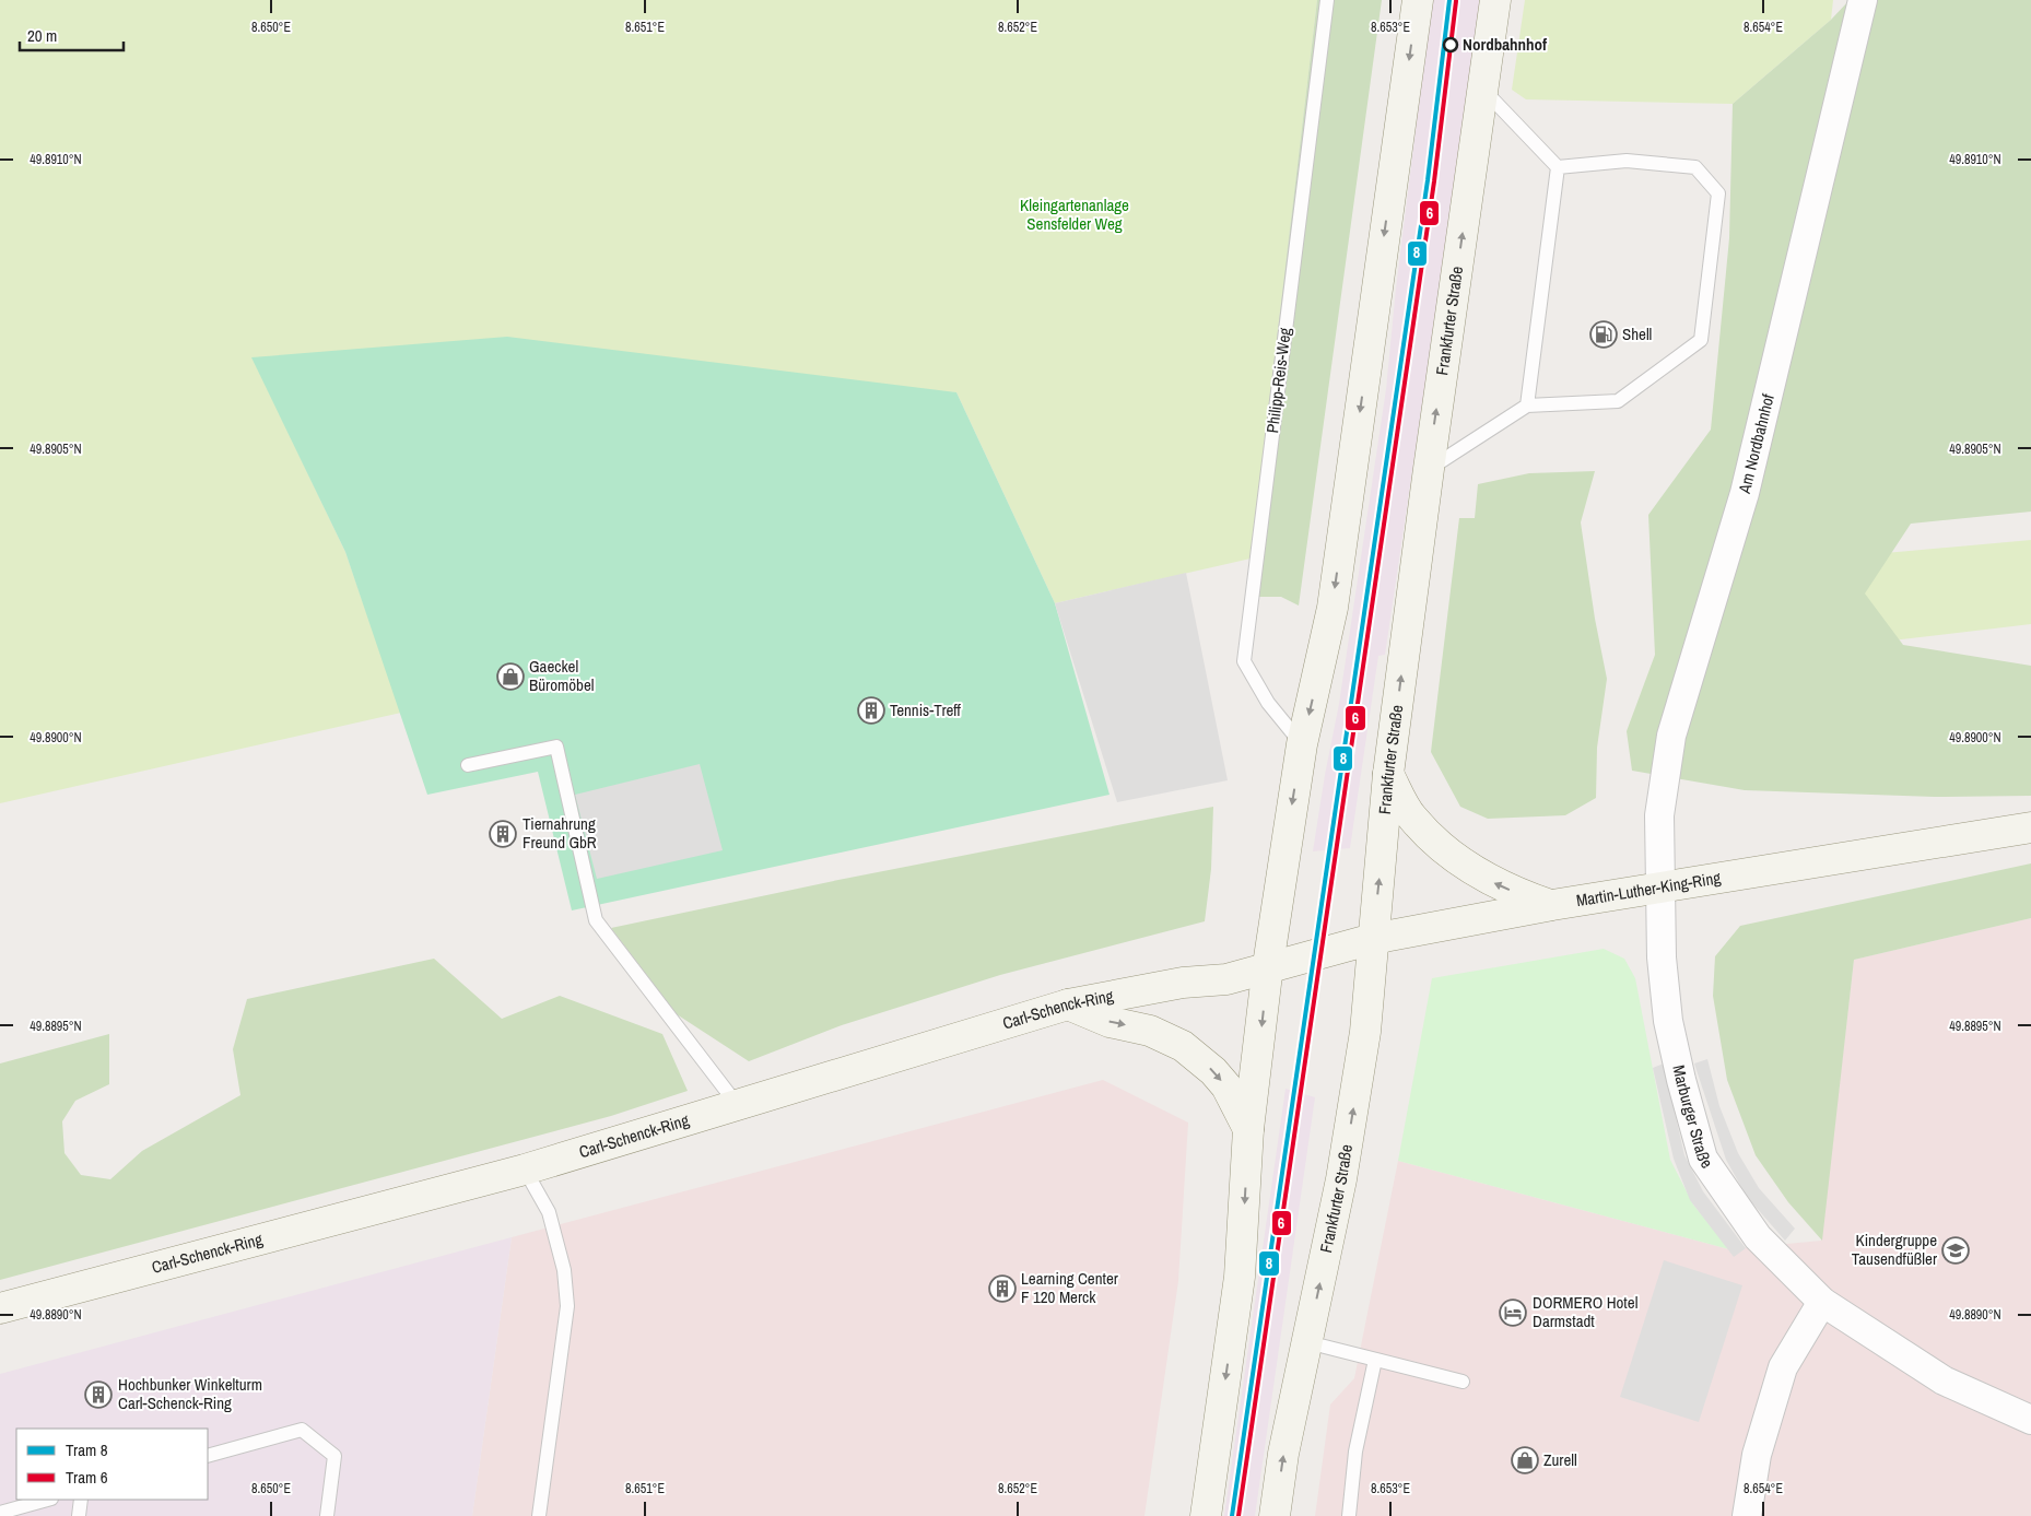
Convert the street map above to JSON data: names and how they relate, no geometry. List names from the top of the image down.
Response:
{
  "streets": {
    "main road": ["Frankfurter Straße", "Martin-Luther-King-Ring", "Carl-Schenck-Ring"],
    "street": ["Am Nordbahnhof", "Marburger Straße"],
    "lane": ["Philipp-Reis-Weg"]
  },
  "crossings": [
    ["Frankfurter Straße", "Martin-Luther-King-Ring"],
    ["Am Nordbahnhof", "Martin-Luther-King-Ring"],
    ["Am Nordbahnhof", "Marburger Straße"],
    ["Martin-Luther-King-Ring", "Carl-Schenck-Ring"],
    ["Martin-Luther-King-Ring", "Marburger Straße"]
  ],
  "parks": ["Kleingartenanlage Sensfelder Weg"],
  "places": {
    "other": ["Nordbahnhof"],
    "fuel station": ["Shell"],
    "shop": ["Gaeckel Büromöbel", "Zurell"],
    "building": [
      "Tennis-Treff",
      "Tiernahrung Freund GbR",
      "Learning Center F 120 Merck",
      "Hochbunker Winkelturm Carl-Schenck-Ring"
    ],
    "school or university": ["Kindergruppe Tausendfüßler"],
    "hotel": ["DORMERO Hotel Darmstadt"]
  },
  "lines": ["tram line 8", "tram line 6"],
  "legend": ["Tram 8", "Tram 6"],
  "scale_bar": "20 m",
  "coordinates": [
    "8.650°E",
    "8.651°E",
    "8.652°E",
    "8.653°E",
    "8.654°E",
    "49.8910°N",
    "49.8905°N",
    "49.8900°N",
    "49.8895°N",
    "49.8890°N"
  ]
}
